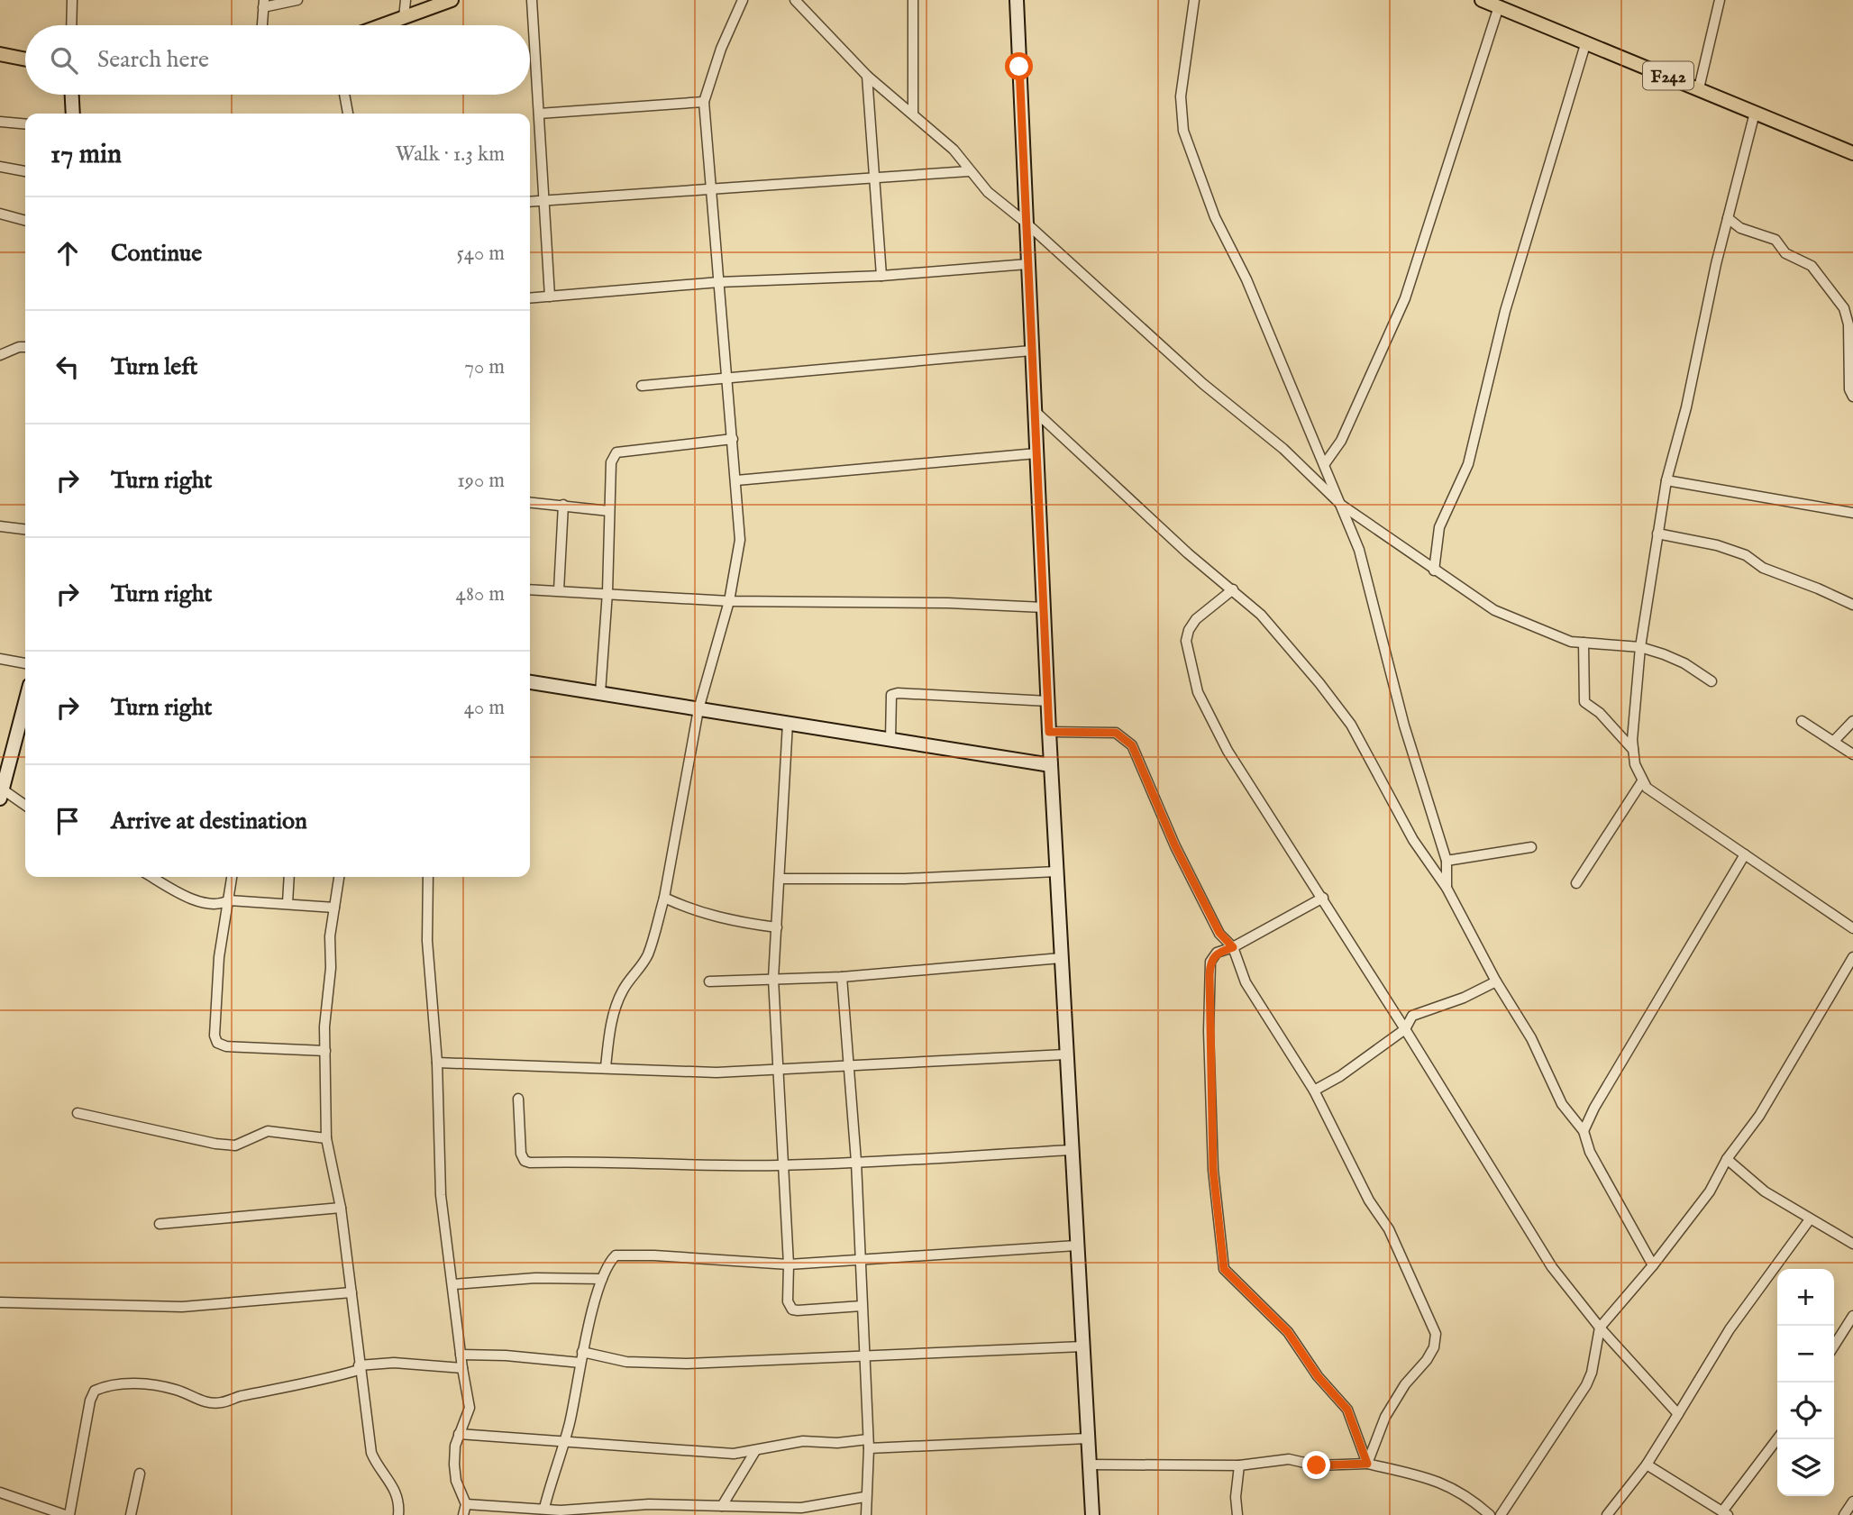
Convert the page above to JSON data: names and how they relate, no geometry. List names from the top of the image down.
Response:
{
  "streets": {
    "main road": ["F242"]
  },
  "page": {
    "search": "Search here",
    "heading": ["17 min", "Walk · 1.3 km"],
    "list": [
      ["Continue", "540 m"],
      ["Turn left", "70 m"],
      ["Turn right", "190 m"],
      ["Turn right", "480 m"],
      ["Turn right", "40 m"],
      "Arrive at destination"
    ],
    "map_buttons": ["+", "−"]
  }
}
